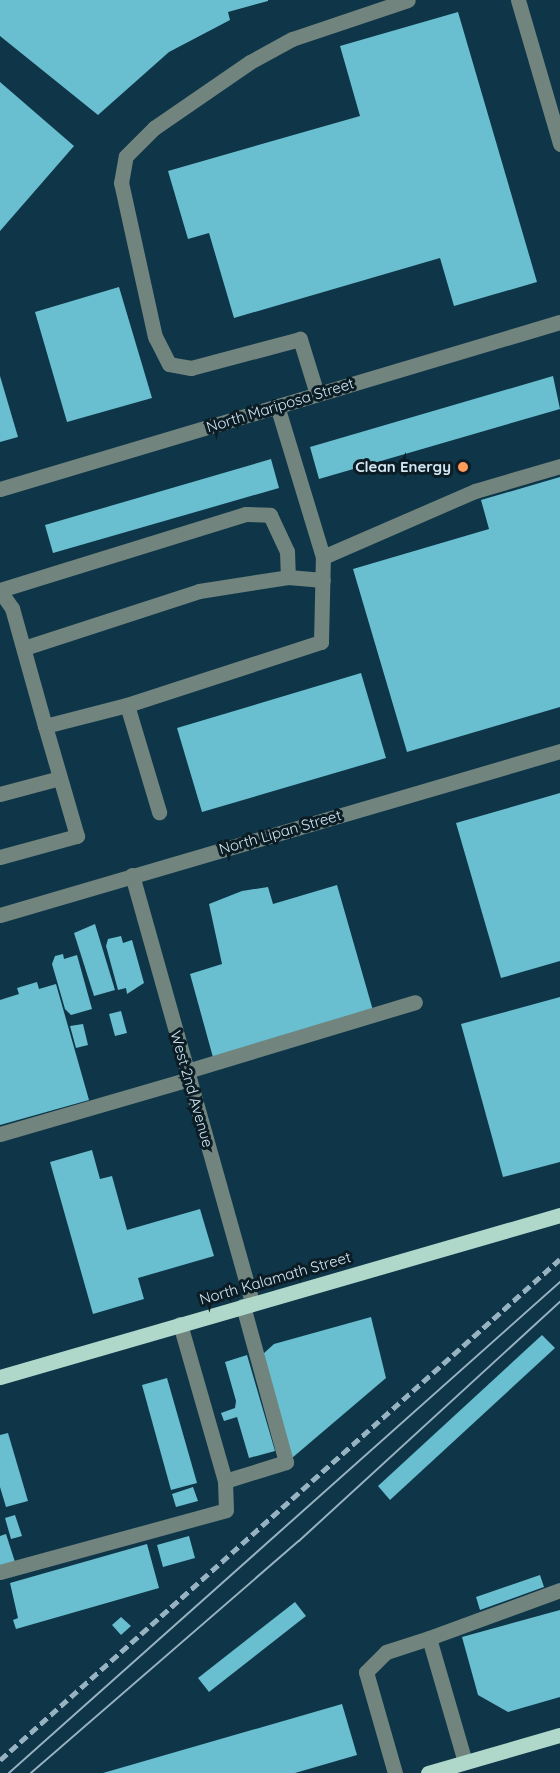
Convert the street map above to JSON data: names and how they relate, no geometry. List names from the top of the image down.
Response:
{
  "streets": {
    "main road": ["North Kalamath Street"],
    "street": ["North Mariposa Street", "North Lipan Street", "West 2nd Avenue"]
  },
  "crossings": [
    ["North Lipan Street", "West 2nd Avenue"],
    ["West 2nd Avenue", "North Kalamath Street"]
  ],
  "places": ["Clean Energy"]
}
